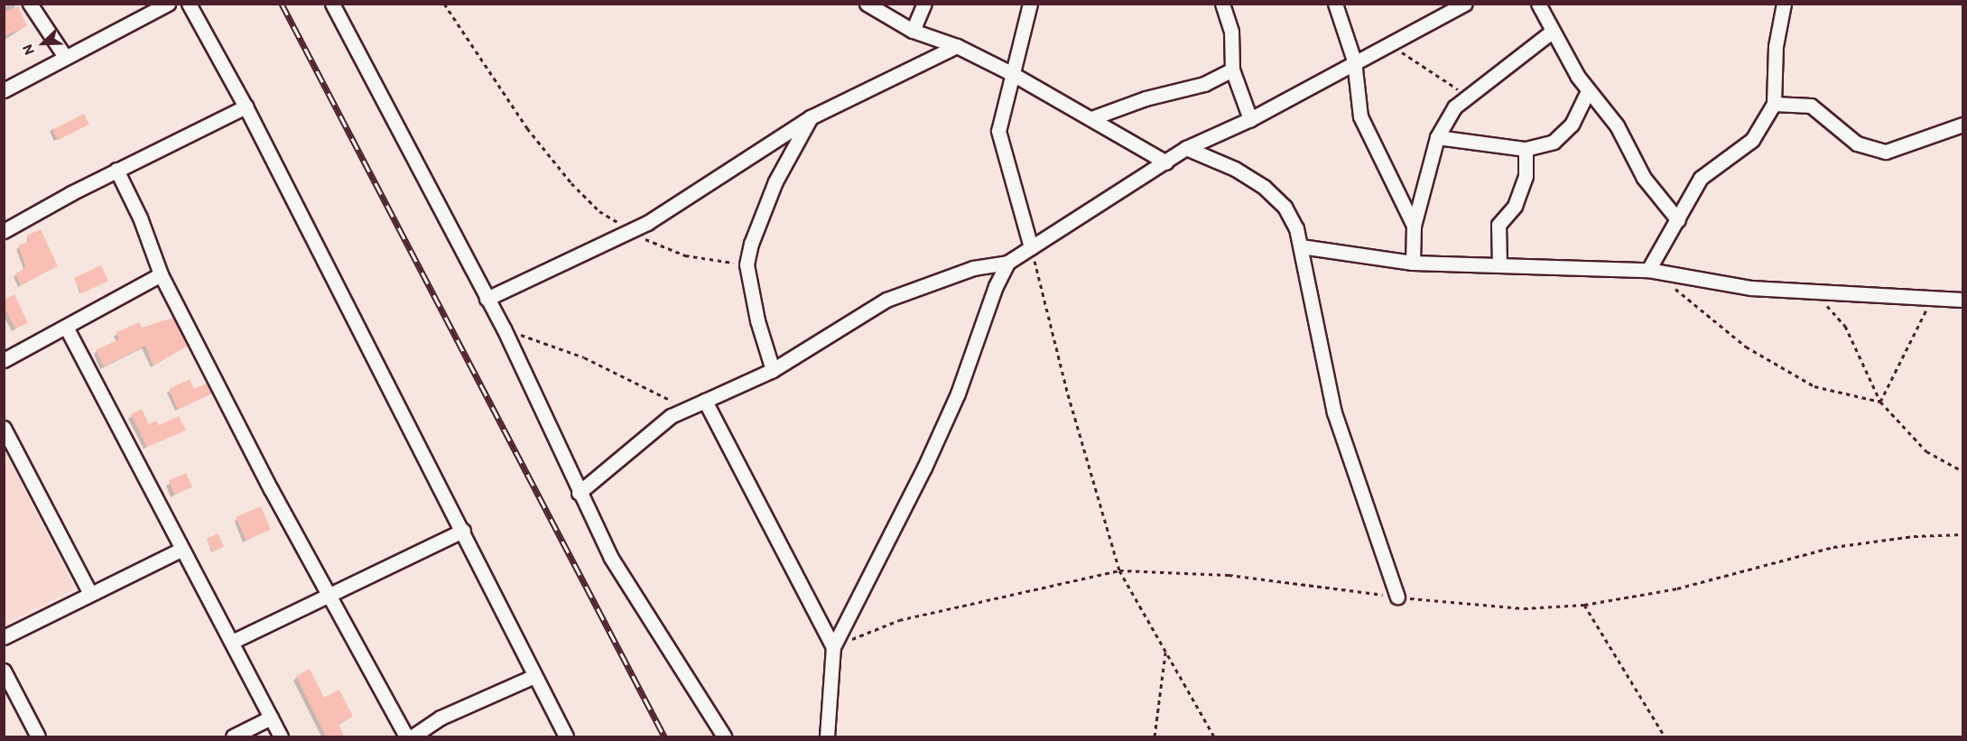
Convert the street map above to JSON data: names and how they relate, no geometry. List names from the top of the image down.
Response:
{
  "north": "bottom left"
}
